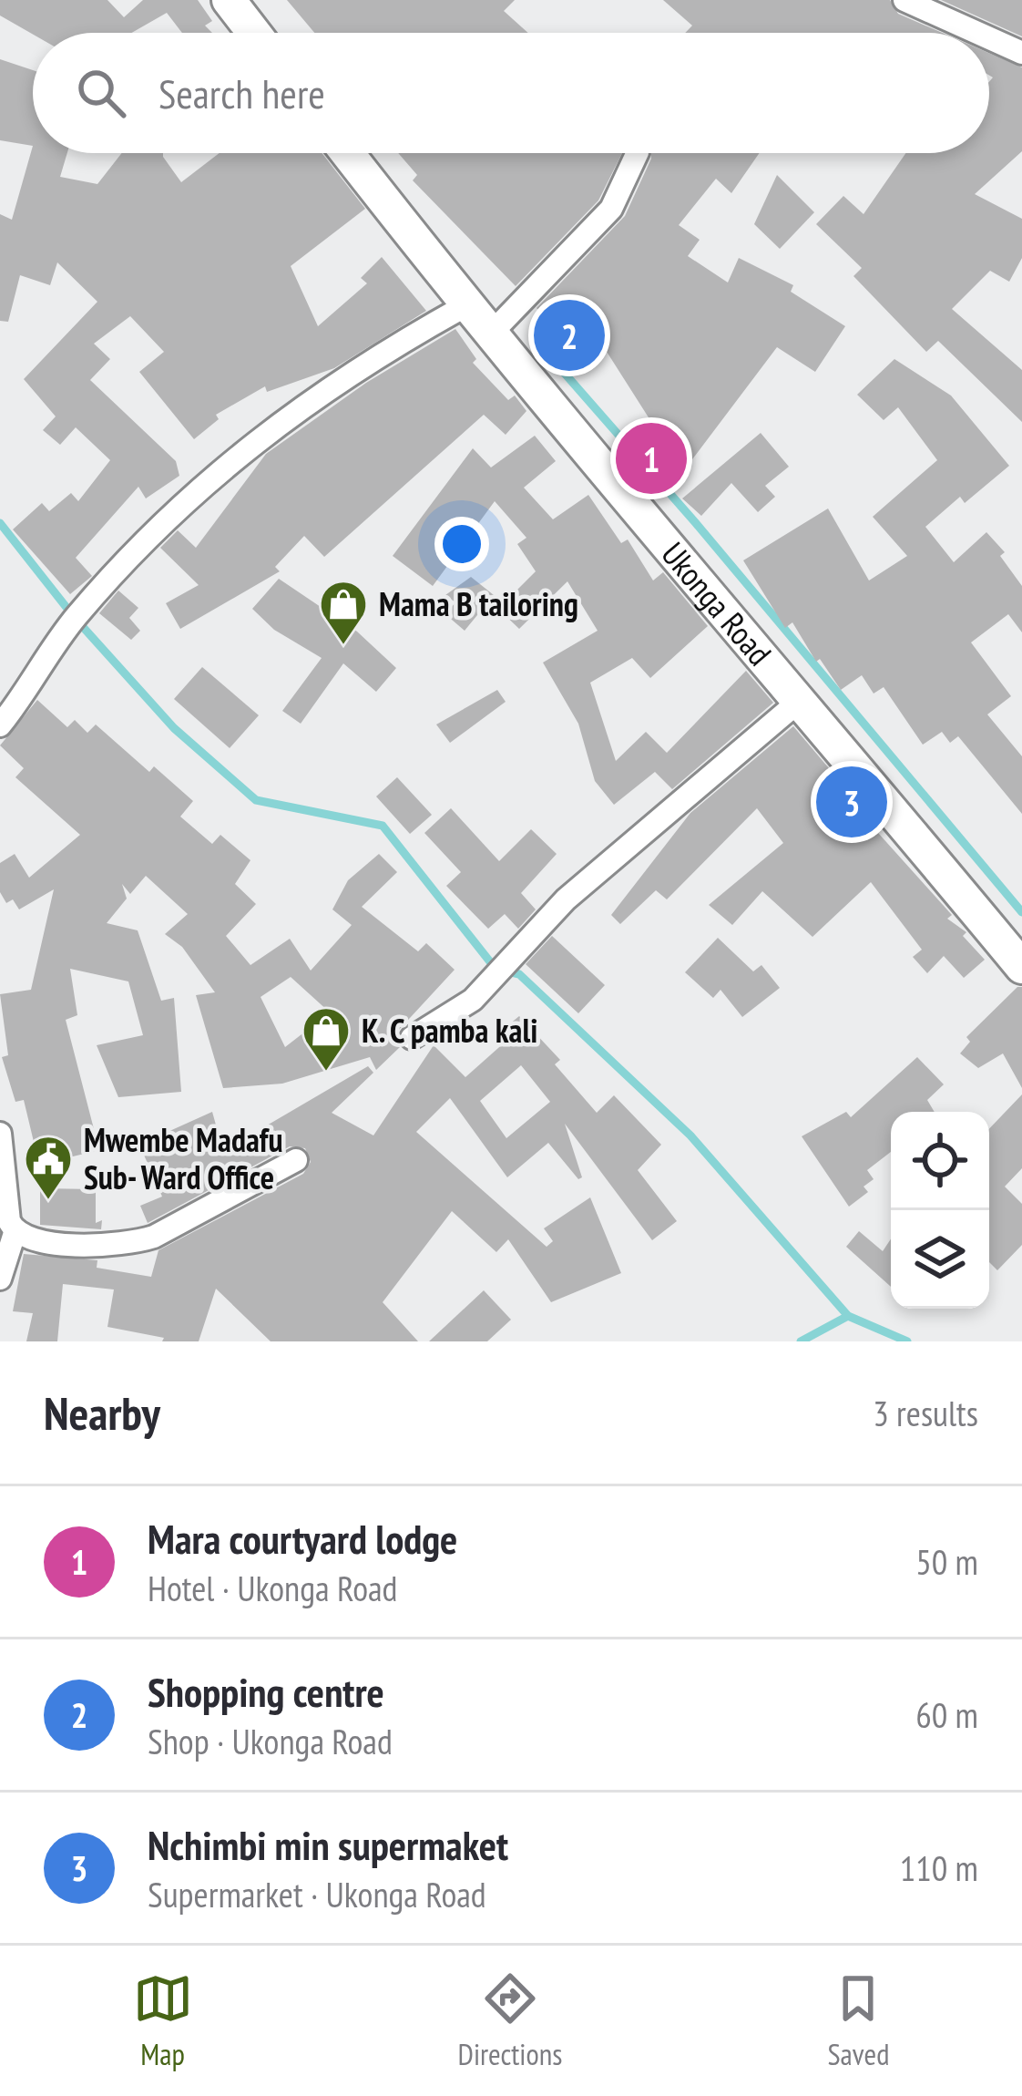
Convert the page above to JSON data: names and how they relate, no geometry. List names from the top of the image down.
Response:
{
  "streets": {
    "street": ["Ukonga Road"]
  },
  "places": {
    "shop": ["Mama B tailoring", "K. C pamba kali"],
    "public building": ["Mwembe Madafu Sub- Ward Office"]
  },
  "page": {
    "search": "Search here",
    "pins": ["2", "1", "3"],
    "heading": ["Nearby", "3 results"],
    "list": [
      {
        "mark": "1",
        "name": "Mara courtyard lodge",
        "note": "Hotel · Ukonga Road",
        "value": "50 m"
      },
      {
        "mark": "2",
        "name": "Shopping centre",
        "note": "Shop · Ukonga Road",
        "value": "60 m"
      },
      {
        "mark": "3",
        "name": "Nchimbi min supermaket",
        "note": "Supermarket · Ukonga Road",
        "value": "110 m"
      }
    ],
    "nav": ["Map", "Directions", "Saved"]
  }
}
